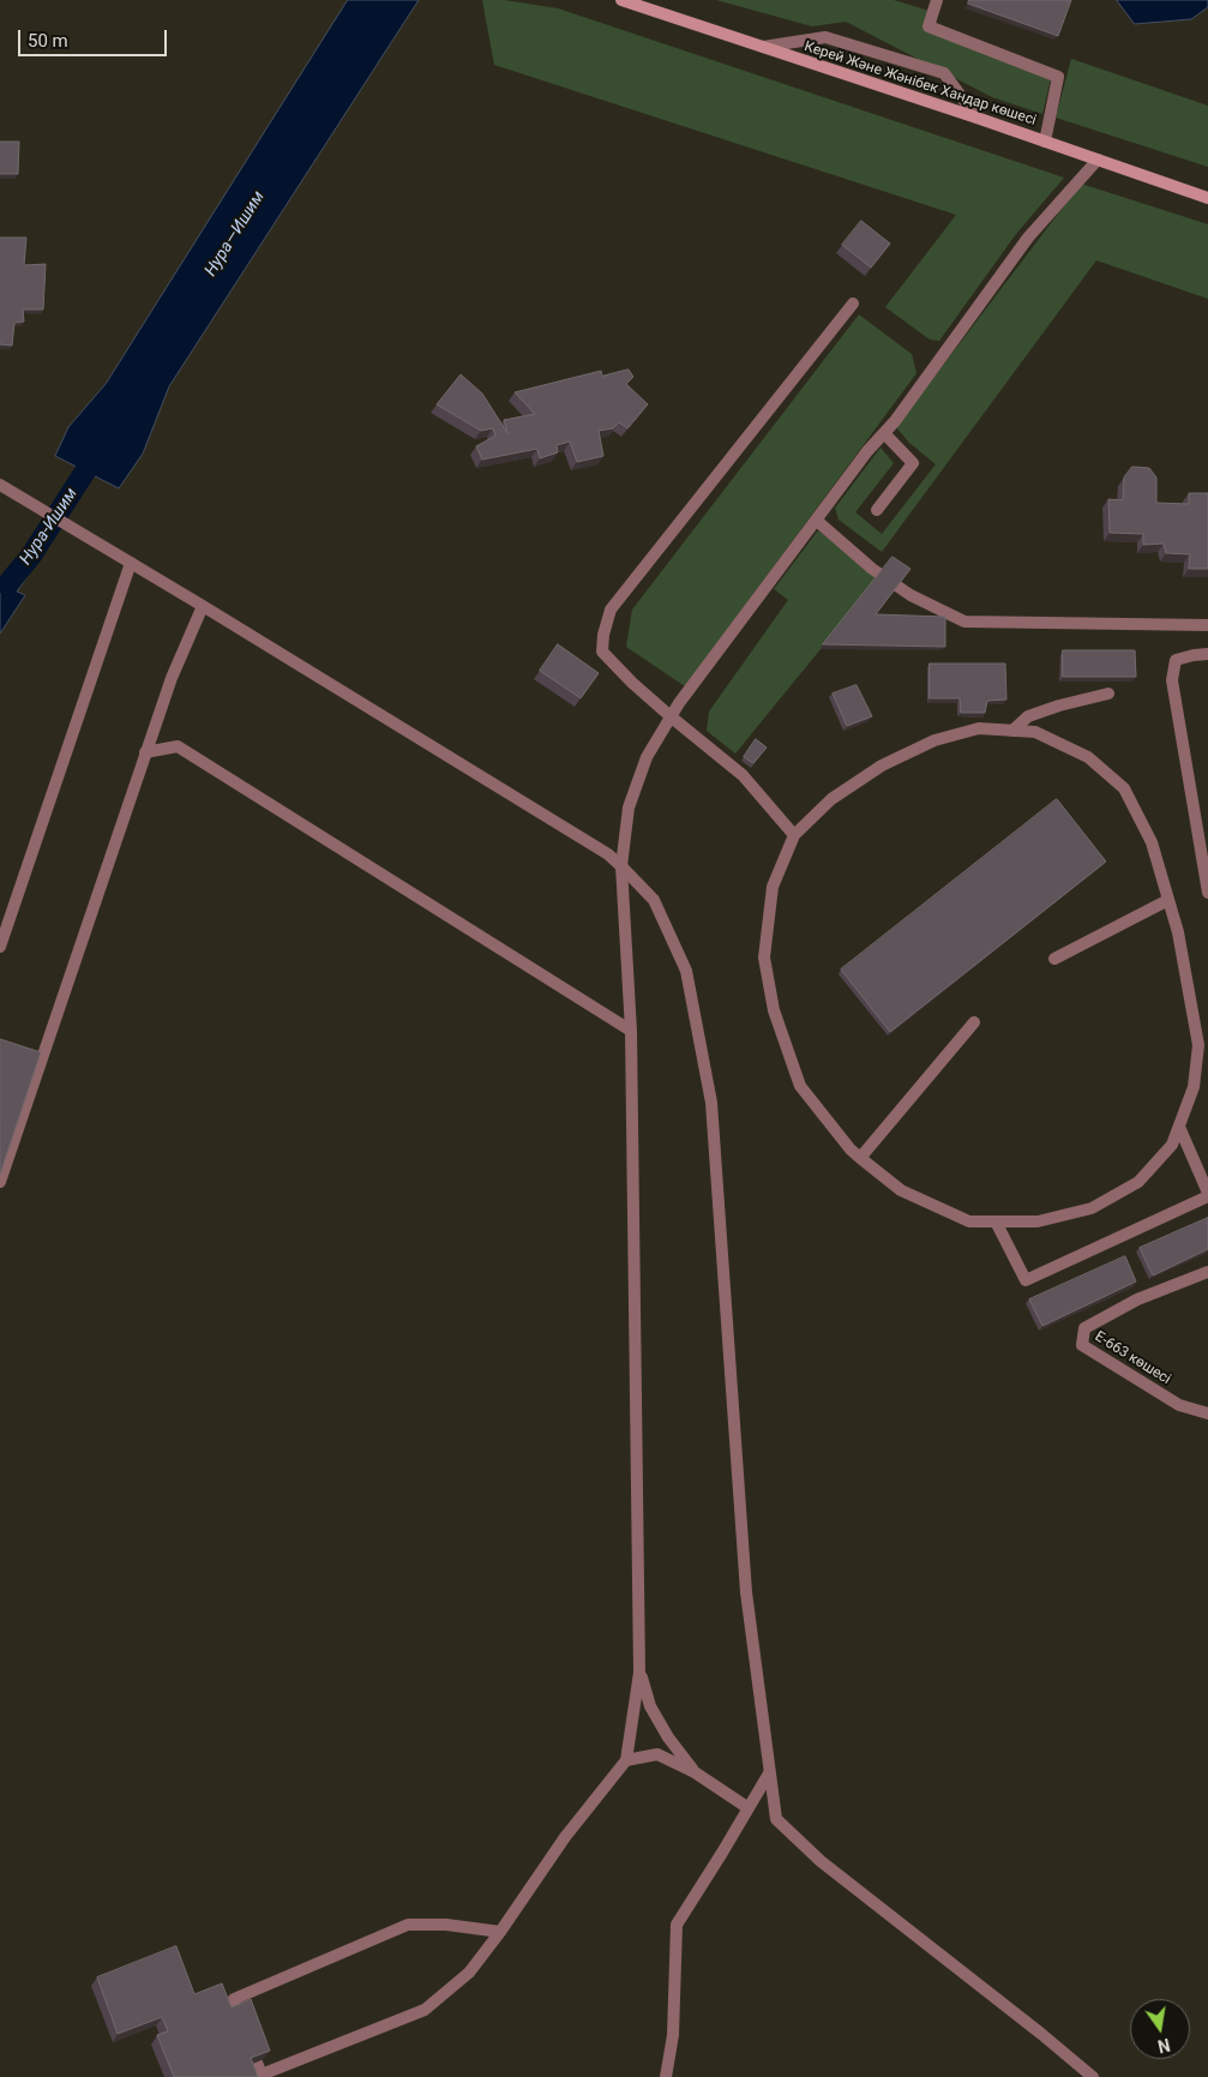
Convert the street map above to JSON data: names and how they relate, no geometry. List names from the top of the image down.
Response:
{
  "streets": {
    "main road": ["Керей Және Жәнібек Хандар көшесі"],
    "street": ["Е-663 көшесі"]
  },
  "water": ["Нура—Ишим", "Нура-Ишим"],
  "scale_bar": "50 m",
  "north": "bottom"
}
